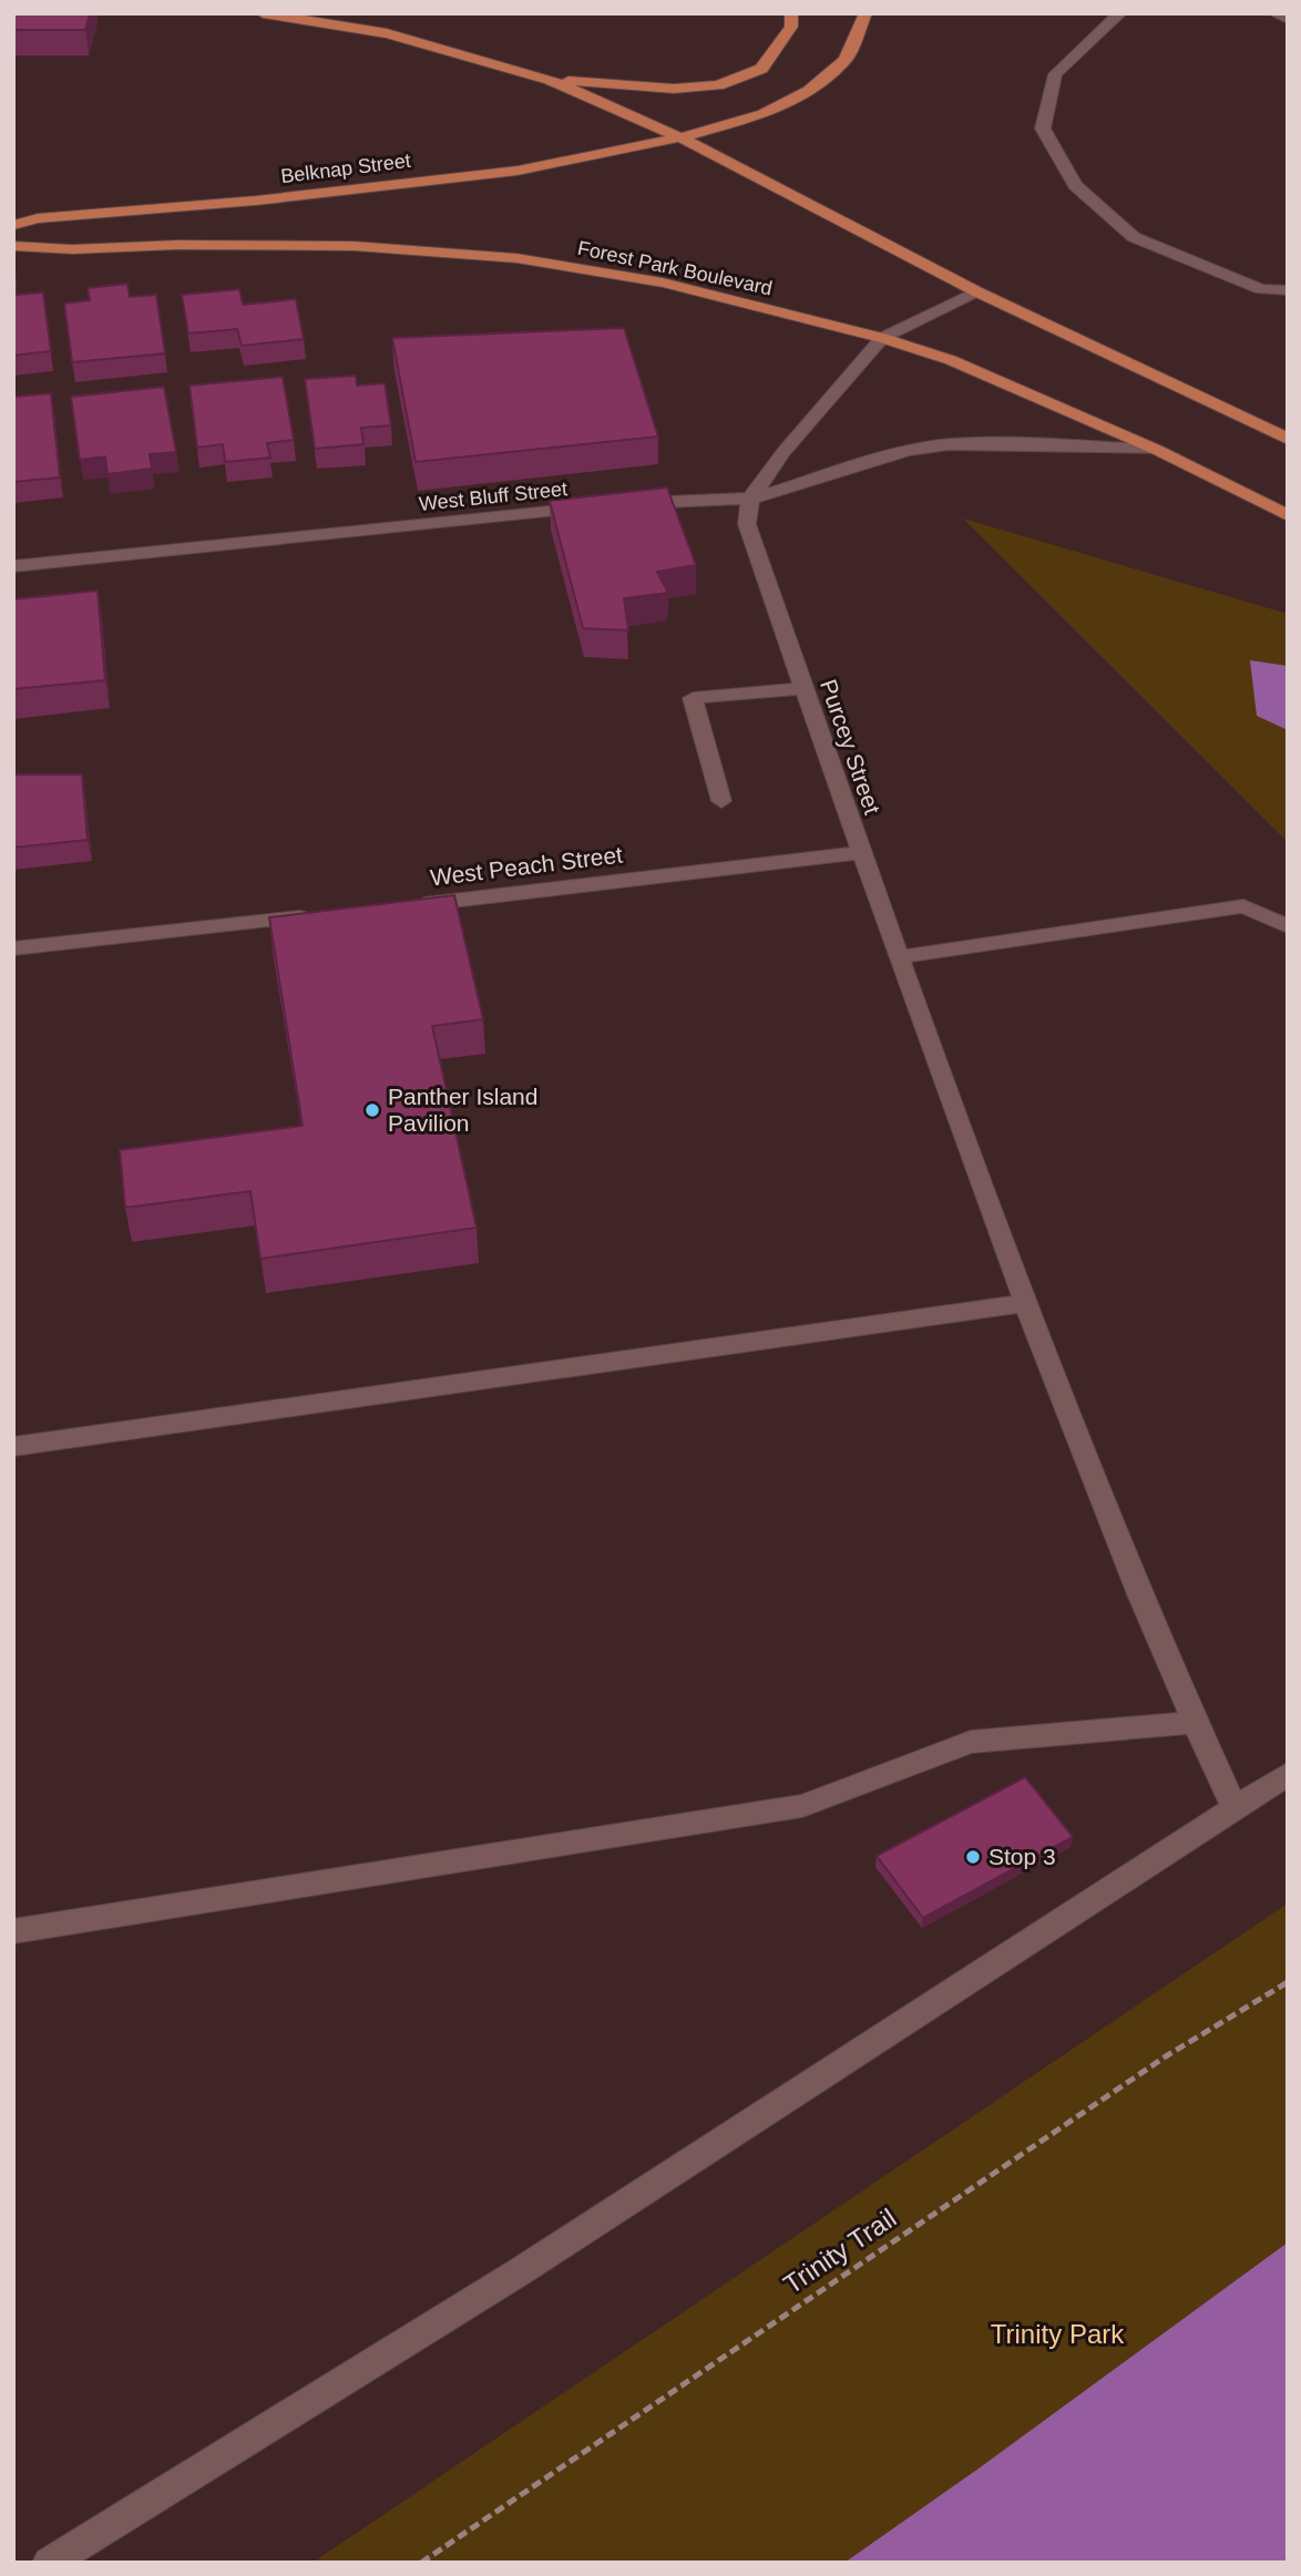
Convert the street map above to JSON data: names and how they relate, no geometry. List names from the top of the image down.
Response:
{
  "streets": {
    "main road": ["Belknap Street", "Forest Park Boulevard"],
    "street": ["West Bluff Street", "Purcey Street", "West Peach Street"],
    "path": ["Trinity Trail"]
  },
  "crossings": [
    ["Purcey Street", "West Peach Street"]
  ],
  "parks": ["Trinity Park"],
  "places": ["Panther Island Pavilion", "Stop 3"]
}
